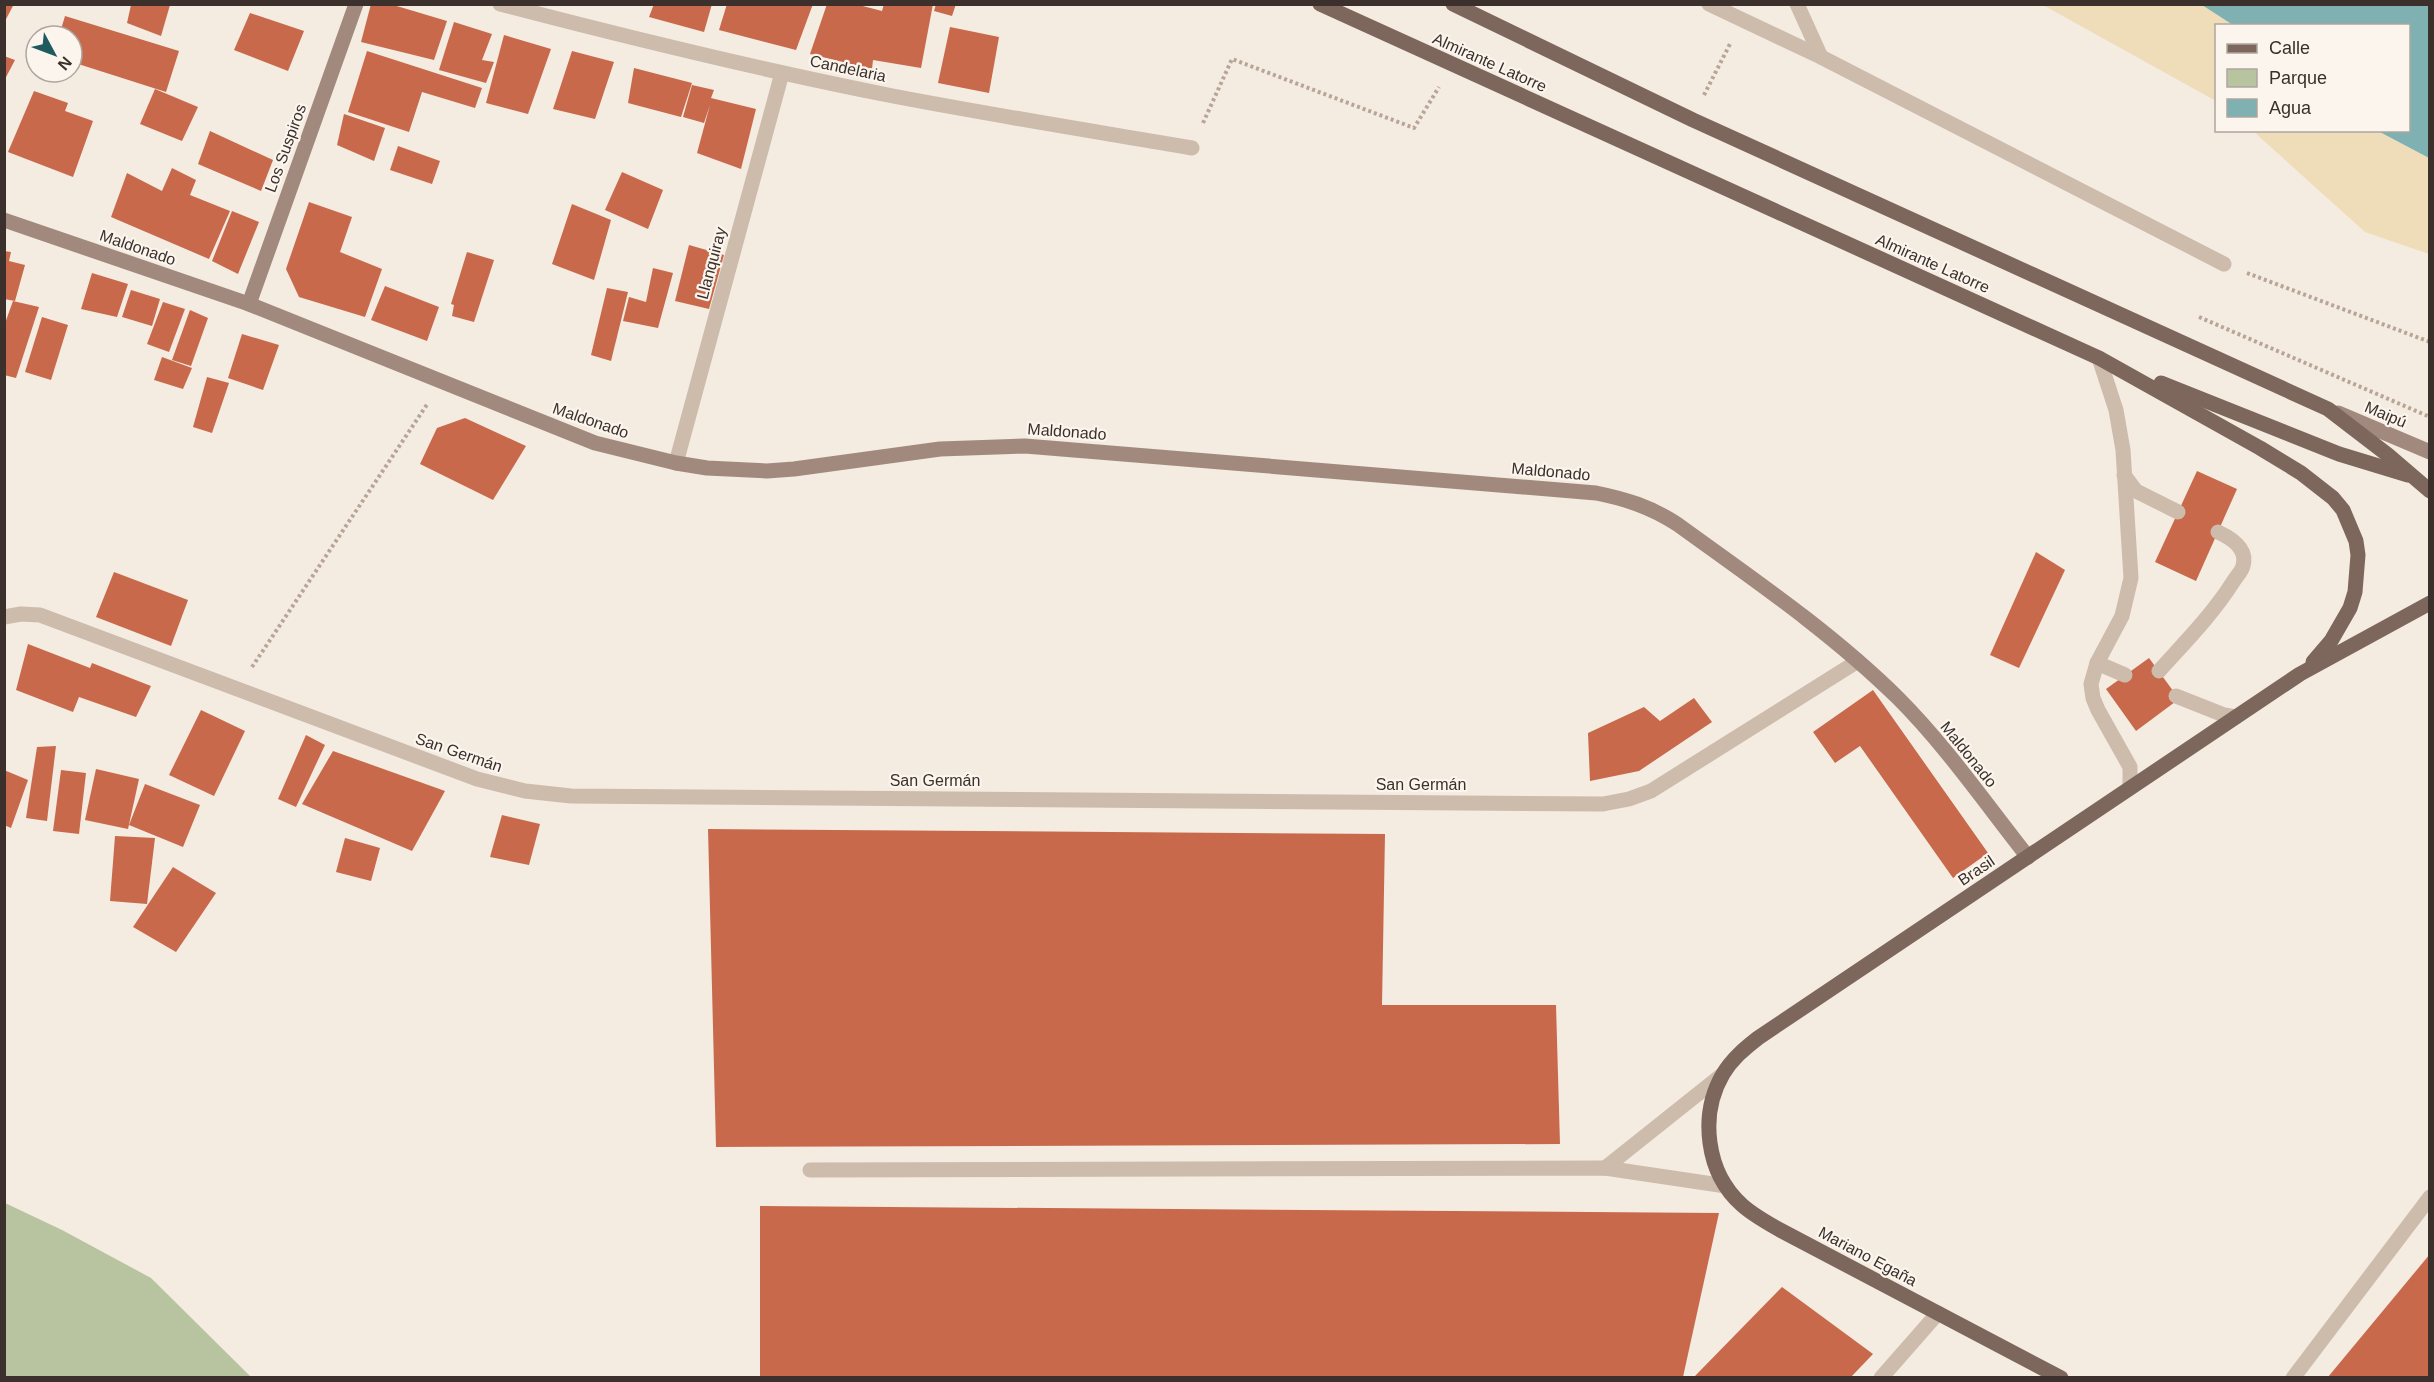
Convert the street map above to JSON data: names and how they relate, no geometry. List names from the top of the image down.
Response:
{
  "streets": {
    "main road": ["Almirante Latorre", "Brasil", "Mariano Egaña"],
    "street": [
      "Candelaria",
      "Los Suspiros",
      "Maldonado",
      "Llanquiray",
      "Maipú",
      "San Germán"
    ]
  },
  "crossings": [
    ["Almirante Latorre", "Maipú"],
    ["Almirante Latorre", "Brasil"],
    ["Candelaria", "Llanquiray"],
    ["Los Suspiros", "Maldonado"],
    ["Maldonado", "Llanquiray"],
    ["Maldonado", "San Germán"],
    ["Maldonado", "Brasil"],
    ["Brasil", "Mariano Egaña"]
  ],
  "legend": ["Calle", "Parque", "Agua"],
  "north": "bottom right"
}
